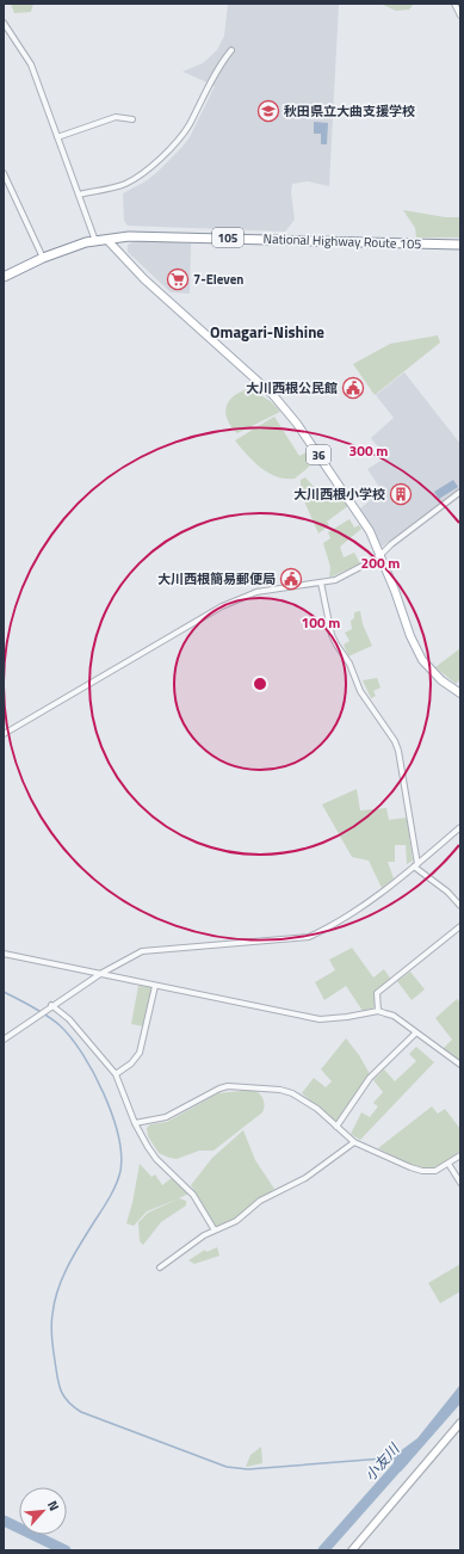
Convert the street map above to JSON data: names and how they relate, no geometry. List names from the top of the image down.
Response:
{
  "streets": {
    "highway": ["105", "National Highway Route 105"],
    "main road": ["36"]
  },
  "crossings": [
    ["National Highway Route 105", "36"]
  ],
  "districts": ["Omagari-Nishine"],
  "water": ["小友川"],
  "places": {
    "school or university": ["秋田県立大曲支援学校"],
    "supermarket": ["7-Eleven"],
    "public building": ["大川西根公民館", "大川西根簡易郵便局"],
    "building": ["大川西根小学校"]
  },
  "north": "top right",
  "rings": ["300 m", "200 m", "100 m"]
}
